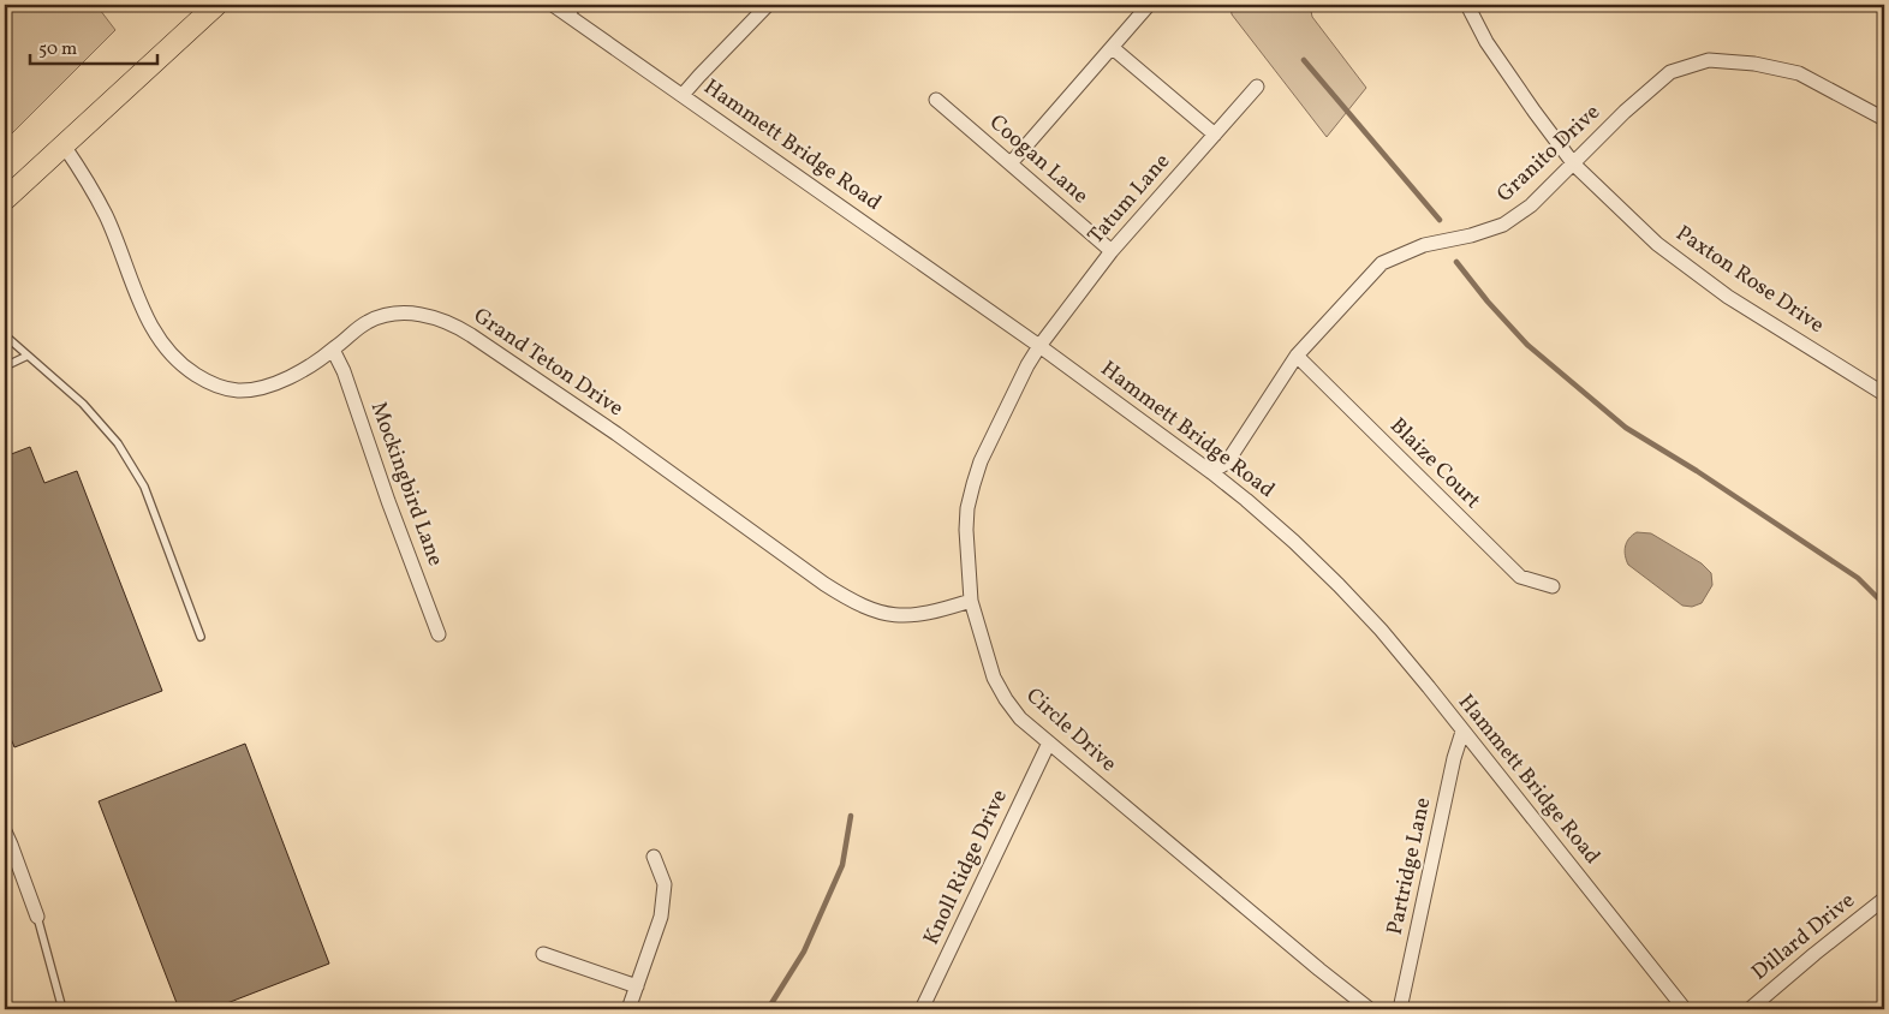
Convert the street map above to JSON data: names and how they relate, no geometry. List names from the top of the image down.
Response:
{
  "streets": {
    "street": [
      "Hammett Bridge Road",
      "Granito Drive",
      "Coogan Lane",
      "Tatum Lane",
      "Paxton Rose Drive",
      "Grand Teton Drive",
      "Blaize Court",
      "Mockingbird Lane",
      "Circle Drive",
      "Partridge Lane",
      "Knoll Ridge Drive",
      "Dillard Drive"
    ]
  },
  "crossings": [
    ["Hammett Bridge Road", "Granito Drive"],
    ["Hammett Bridge Road", "Tatum Lane"],
    ["Hammett Bridge Road", "Circle Drive"],
    ["Hammett Bridge Road", "Partridge Lane"],
    ["Granito Drive", "Paxton Rose Drive"],
    ["Granito Drive", "Blaize Court"],
    ["Coogan Lane", "Tatum Lane"],
    ["Tatum Lane", "Circle Drive"],
    ["Grand Teton Drive", "Mockingbird Lane"],
    ["Grand Teton Drive", "Circle Drive"],
    ["Circle Drive", "Knoll Ridge Drive"]
  ],
  "scale_bar": "50 m"
}
